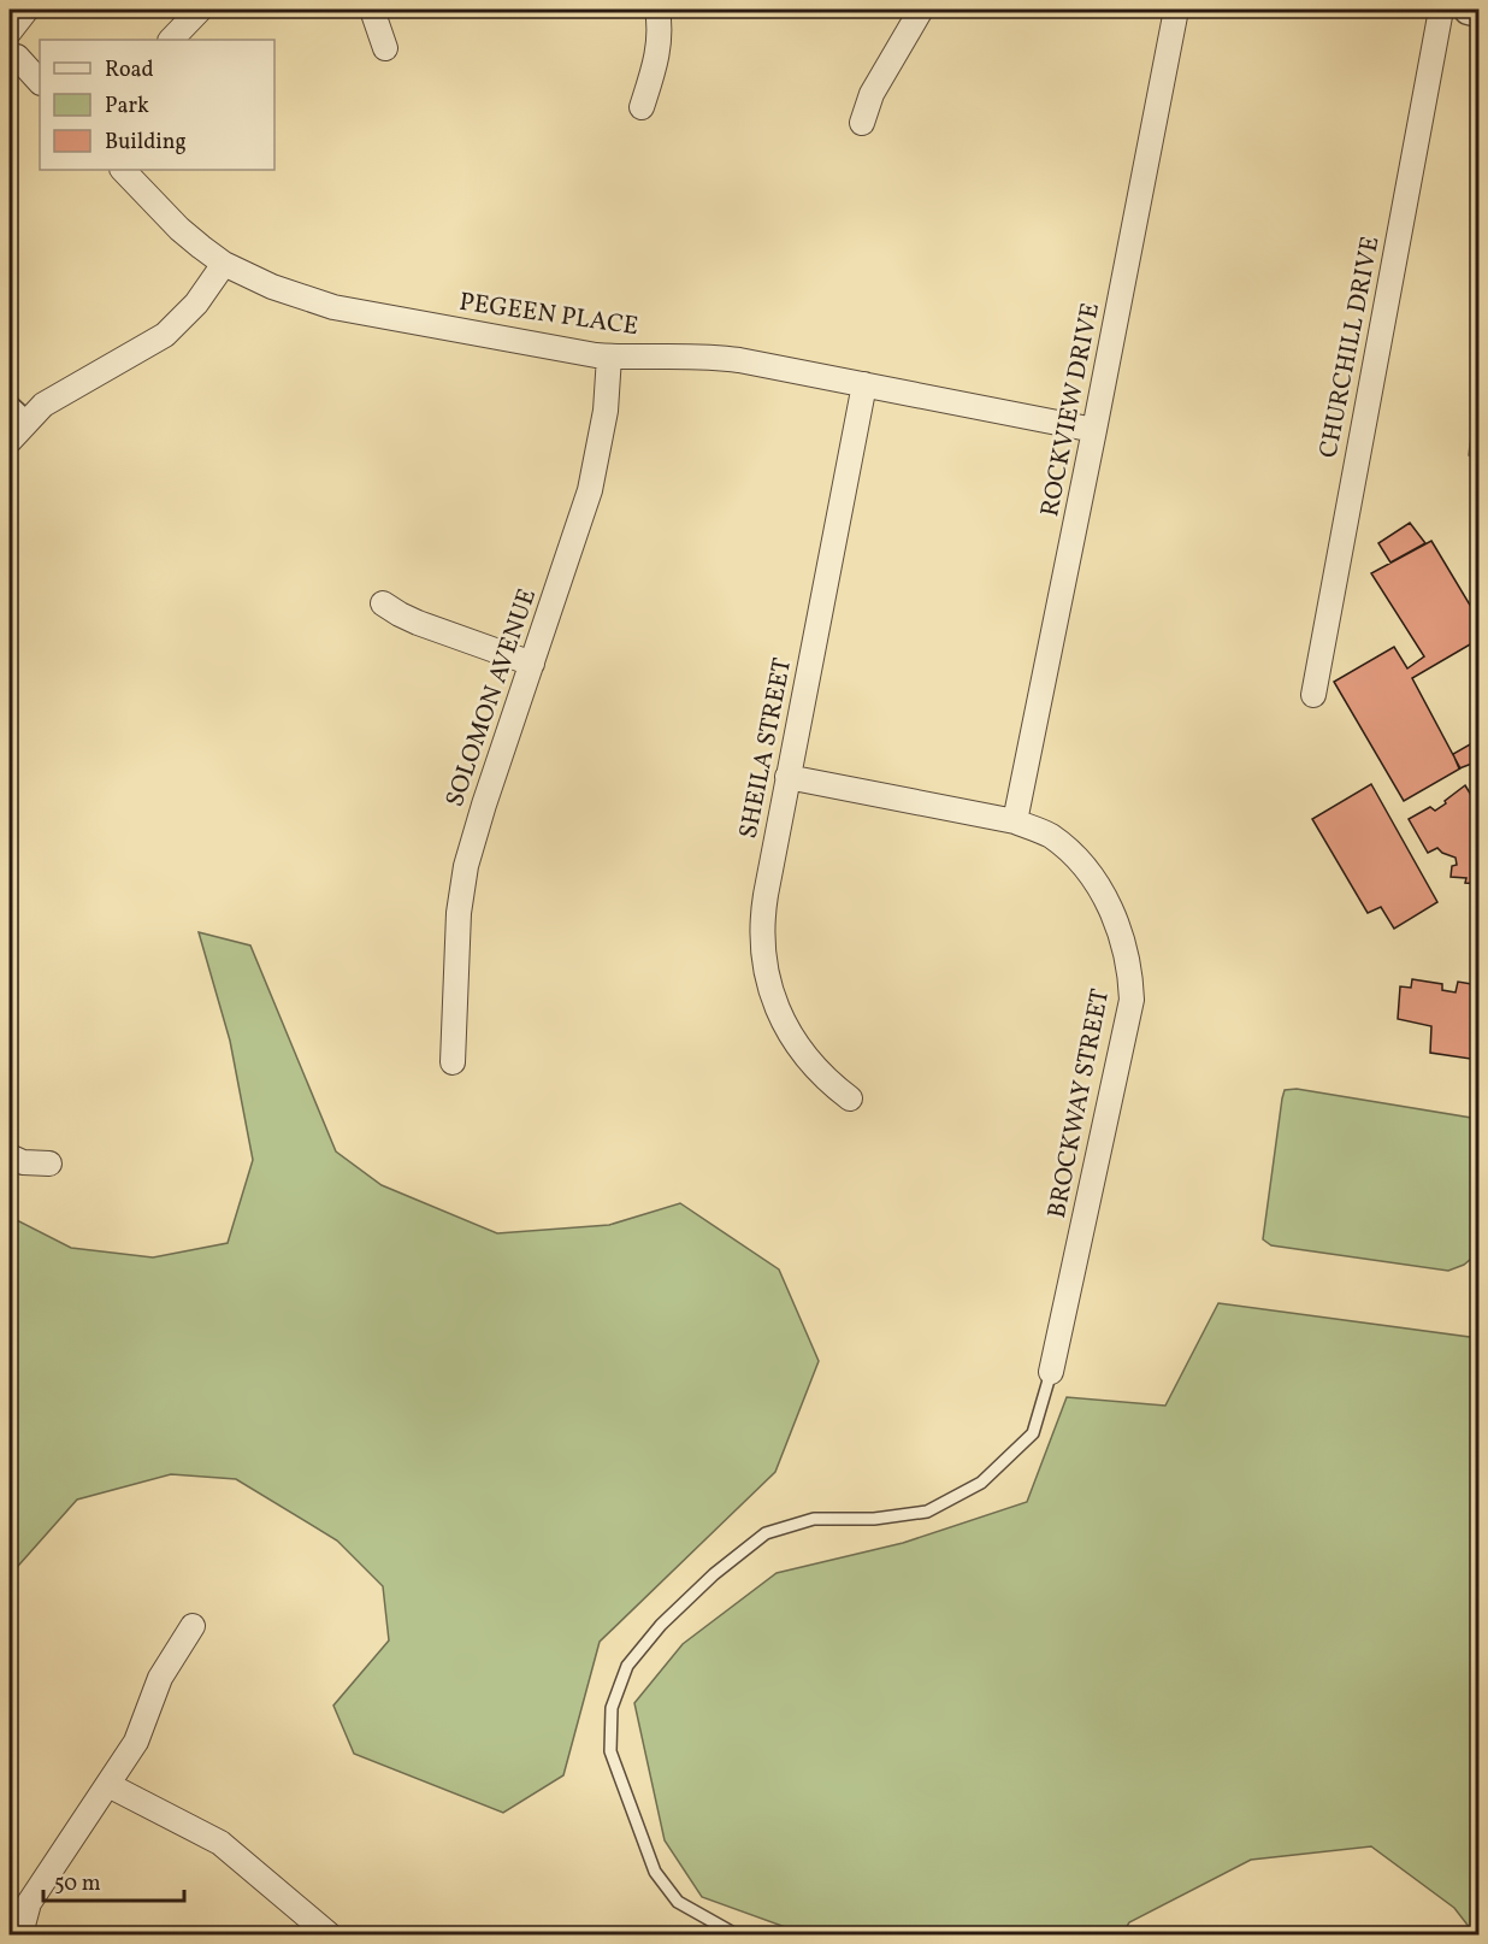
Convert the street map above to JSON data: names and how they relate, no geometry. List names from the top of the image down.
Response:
{
  "streets": {
    "street": [
      "PEGEEN PLACE",
      "CHURCHILL DRIVE",
      "ROCKVIEW DRIVE",
      "SOLOMON AVENUE",
      "SHEILA STREET",
      "BROCKWAY STREET"
    ]
  },
  "crossings": [
    ["PEGEEN PLACE", "ROCKVIEW DRIVE"],
    ["PEGEEN PLACE", "SOLOMON AVENUE"],
    ["PEGEEN PLACE", "SHEILA STREET"],
    ["ROCKVIEW DRIVE", "BROCKWAY STREET"],
    ["SHEILA STREET", "BROCKWAY STREET"]
  ],
  "legend": ["Road", "Park", "Building"],
  "scale_bar": "50 m"
}
